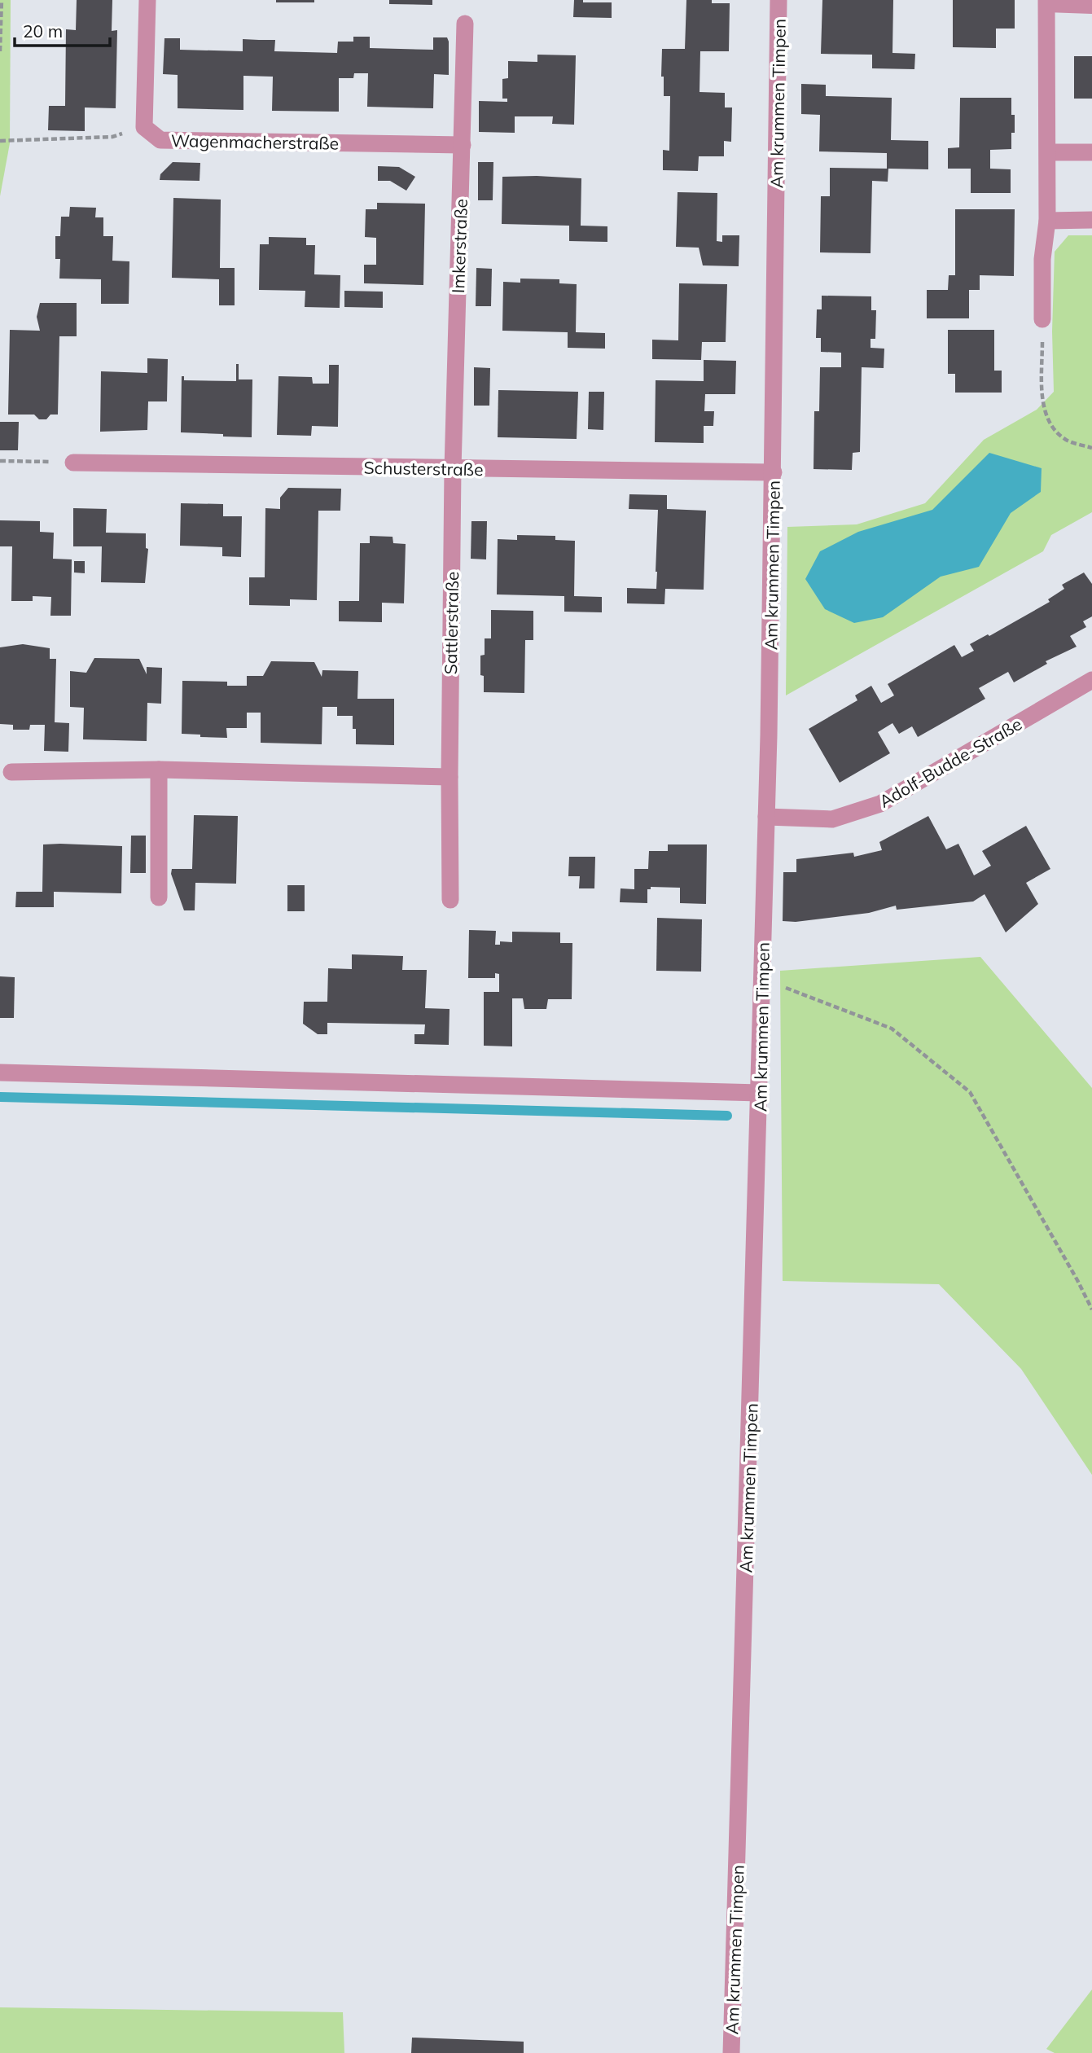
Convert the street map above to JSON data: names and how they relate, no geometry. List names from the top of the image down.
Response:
{
  "streets": {
    "street": [
      "Am krummen Timpen",
      "Wagenmacherstraße",
      "Imkerstraße",
      "Schusterstraße",
      "Sattlerstraße",
      "Adolf-Budde-Straße"
    ]
  },
  "crossings": [
    ["Am krummen Timpen", "Schusterstraße"],
    ["Am krummen Timpen", "Adolf-Budde-Straße"],
    ["Wagenmacherstraße", "Imkerstraße"],
    ["Imkerstraße", "Schusterstraße"],
    ["Imkerstraße", "Sattlerstraße"],
    ["Schusterstraße", "Sattlerstraße"]
  ],
  "scale_bar": "20 m"
}
